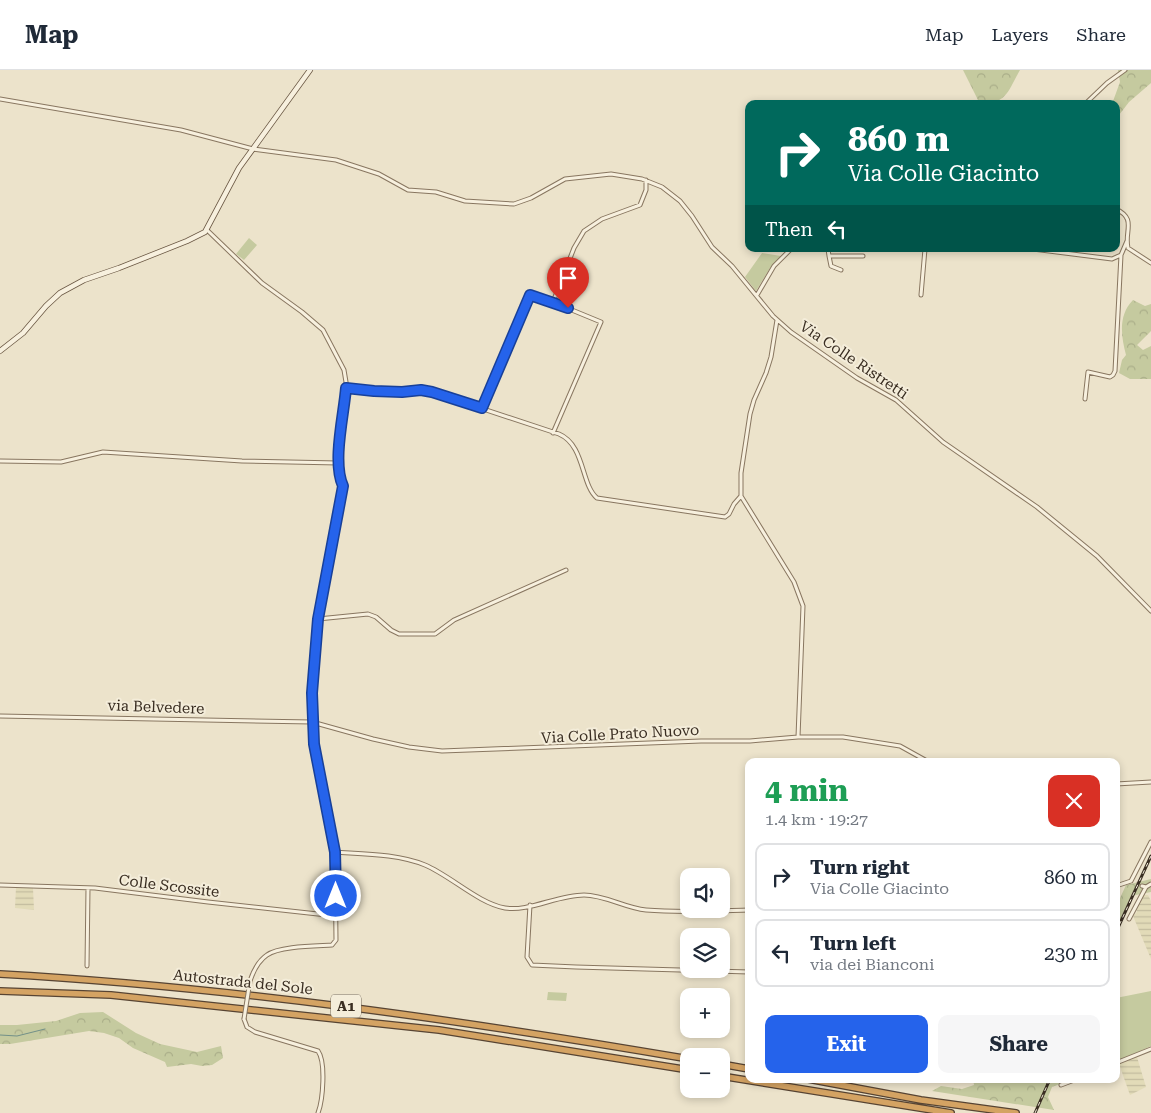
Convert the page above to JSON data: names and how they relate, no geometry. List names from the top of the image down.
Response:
{
  "streets": {
    "highway": ["Autostrada del Sole", "A1"],
    "street": [
      "Via Colle Ristretti",
      "via Belvedere",
      "Via Colle Prato Nuovo",
      "Colle Scossite"
    ]
  },
  "crossings": [
    ["via Belvedere", "Via Colle Prato Nuovo"]
  ],
  "page": {
    "header": "Map",
    "nav": ["Map", "Layers", "Share"],
    "turn": ["860 m", "Via Colle Giacinto"],
    "then": "Then",
    "heading": ["4 min", "1.4 km · 19:27"],
    "list": [
      {
        "name": "Turn right",
        "note": "Via Colle Giacinto",
        "value": "860 m"
      },
      {
        "name": "Turn left",
        "note": "via dei Bianconi",
        "value": "230 m"
      }
    ],
    "map_buttons": ["+", "−"],
    "buttons": ["Exit", "Share"]
  }
}
